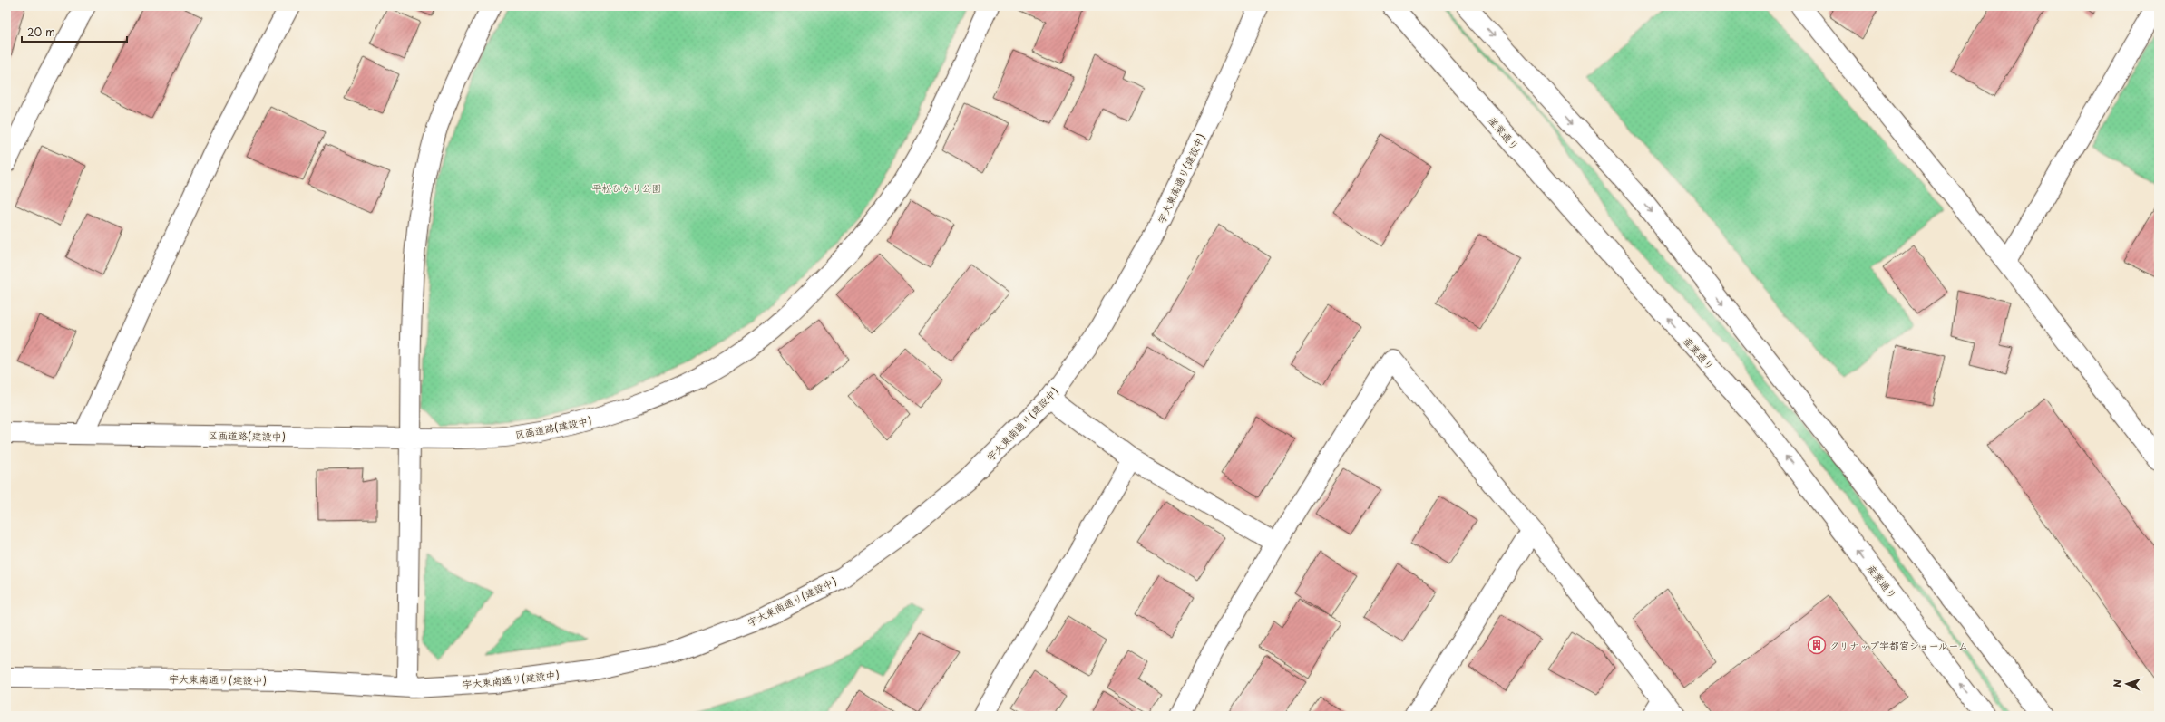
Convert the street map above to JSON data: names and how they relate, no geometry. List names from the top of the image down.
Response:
{
  "streets": {
    "street": ["産業通り", "宇大東南通り(建設中)", "区画道路(建設中)"]
  },
  "parks": ["平松ひかり公園"],
  "places": {
    "building": ["クリナップ宇都宮ショールーム"]
  },
  "scale_bar": "20 m",
  "north": "left"
}
